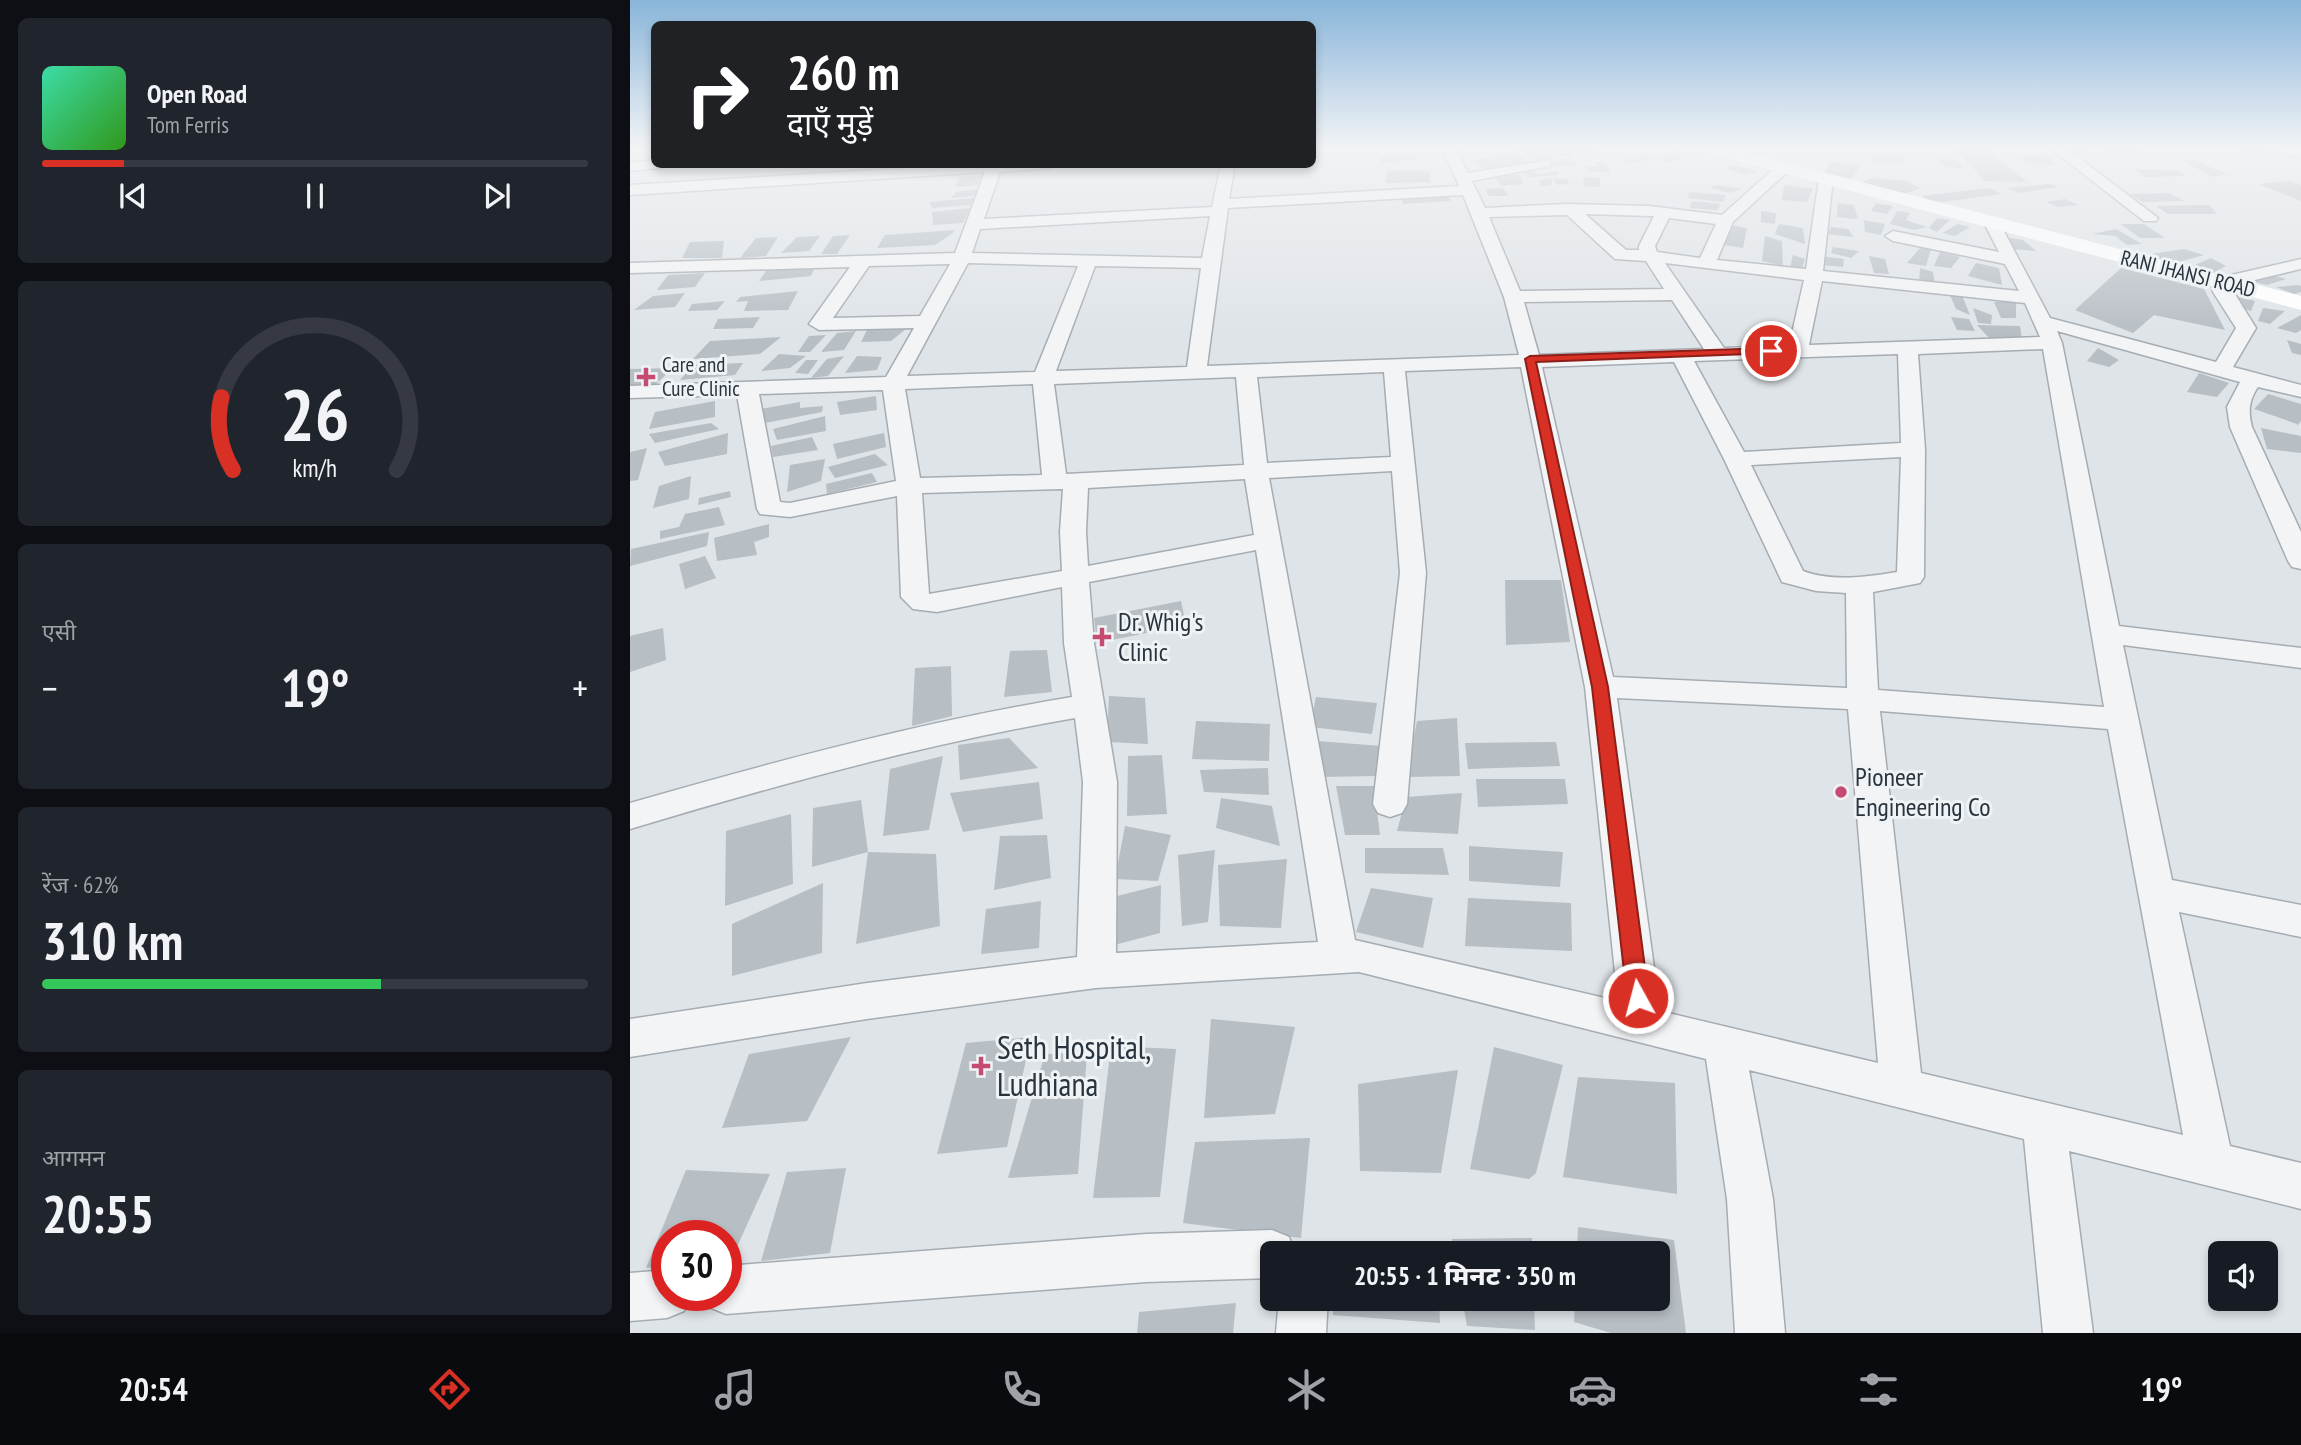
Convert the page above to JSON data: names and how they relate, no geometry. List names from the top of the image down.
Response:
{
  "streets": {
    "street": ["RANI JHANSI ROAD"]
  },
  "places": {
    "health": ["Care and Cure Clinic", "Dr. Whig's Clinic", "Seth Hospital, Ludhiana"],
    "other": ["Pioneer Engineering Co"]
  },
  "page": {
    "turn": ["260 m", "दाएँ मुड़ें"],
    "song": ["Open Road", "Tom Ferris"],
    "tile": [
      "एसी",
      ["रेंज · 62%", "310 km"],
      ["आगमन", "20:55"]
    ],
    "heat": ["−", "19°", "+"],
    "limit": "30",
    "trip": "20:55 · 1 मिनट · 350 m",
    "tabs": ["20:54", "19°"],
    "gauge": ["26", "km/h"]
  }
}
